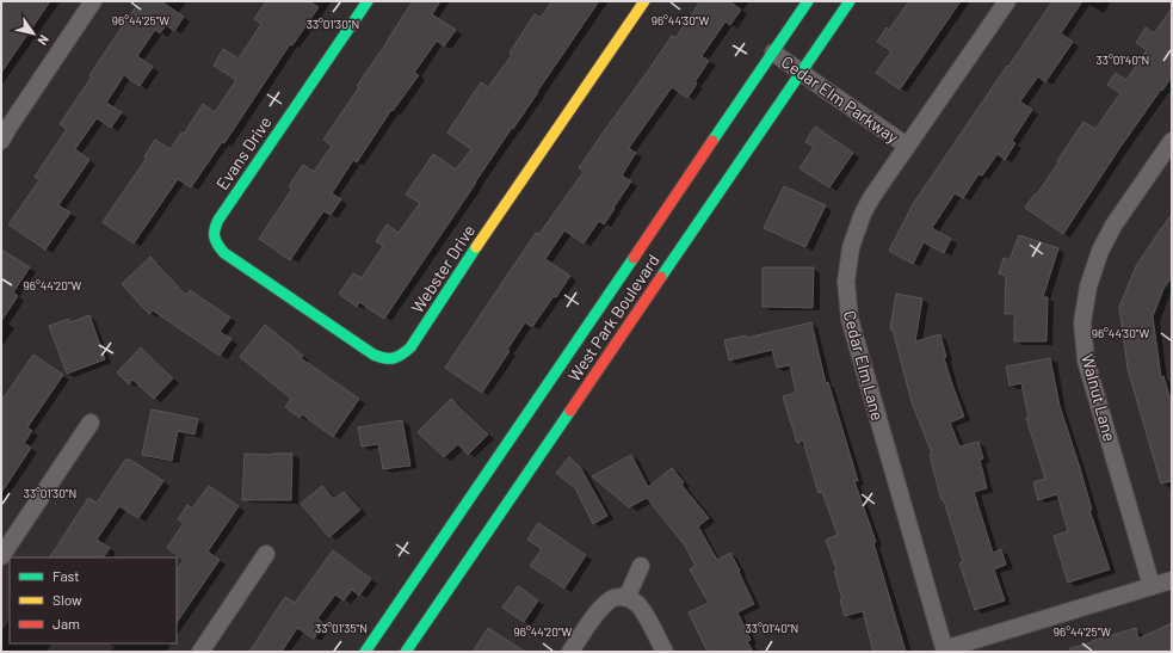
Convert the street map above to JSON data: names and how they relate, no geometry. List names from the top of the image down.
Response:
{
  "streets": {
    "main road": ["Evans Drive", "Webster Drive", "West Park Boulevard"],
    "street": ["Cedar Elm Parkway", "Cedar Elm Lane", "Walnut Lane"]
  },
  "crossings": [
    ["Cedar Elm Parkway", "West Park Boulevard"],
    ["Cedar Elm Parkway", "Cedar Elm Lane"],
    ["Evans Drive", "Webster Drive"]
  ],
  "legend": ["Fast", "Slow", "Jam"],
  "north": "bottom right",
  "coordinates": [
    "96°44'25\"W",
    "96°44'30\"W",
    "33°01'30\"N",
    "33°01'40\"N",
    "96°44'20\"W",
    "33°01'35\"N"
  ]
}
